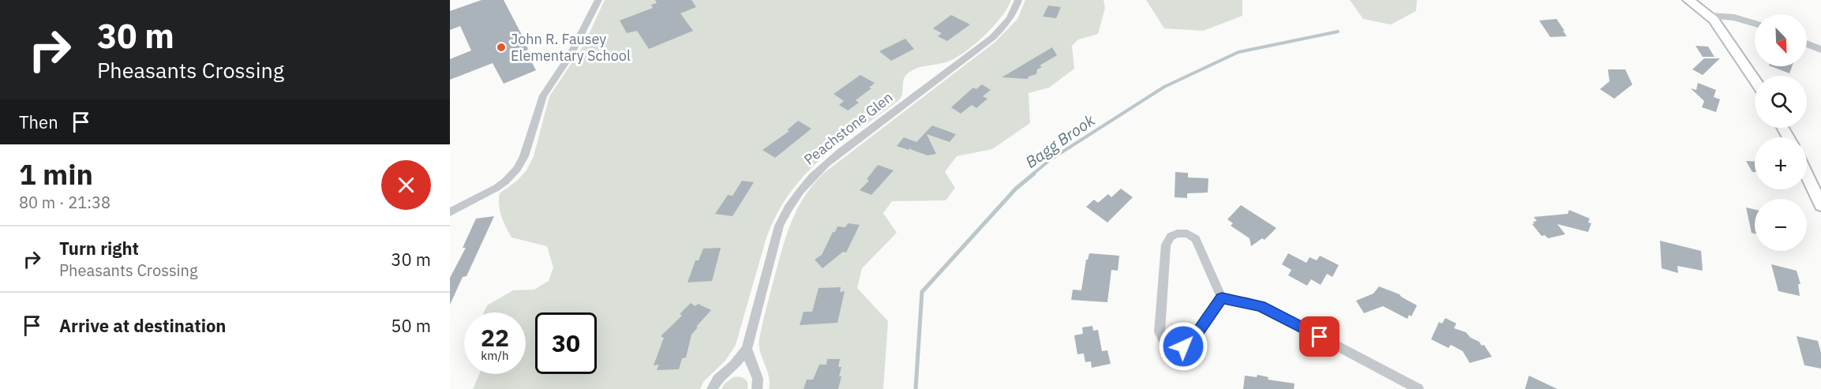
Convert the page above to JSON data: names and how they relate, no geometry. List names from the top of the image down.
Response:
{
  "streets": {
    "street": ["Peachstone Glen"]
  },
  "water": ["Bagg Brook"],
  "places": ["John R. Fausey Elementary School"],
  "north": "bottom right",
  "page": {
    "turn": ["30 m", "Pheasants Crossing"],
    "map_buttons": ["+", "−"],
    "then": "Then",
    "heading": ["1 min", "80 m · 21:38"],
    "list": [
      {
        "name": "Turn right",
        "note": "Pheasants Crossing",
        "value": "30 m"
      },
      {
        "name": "Arrive at destination",
        "value": "50 m"
      }
    ],
    "speed": "22 km/h",
    "limit": "30"
  }
}
